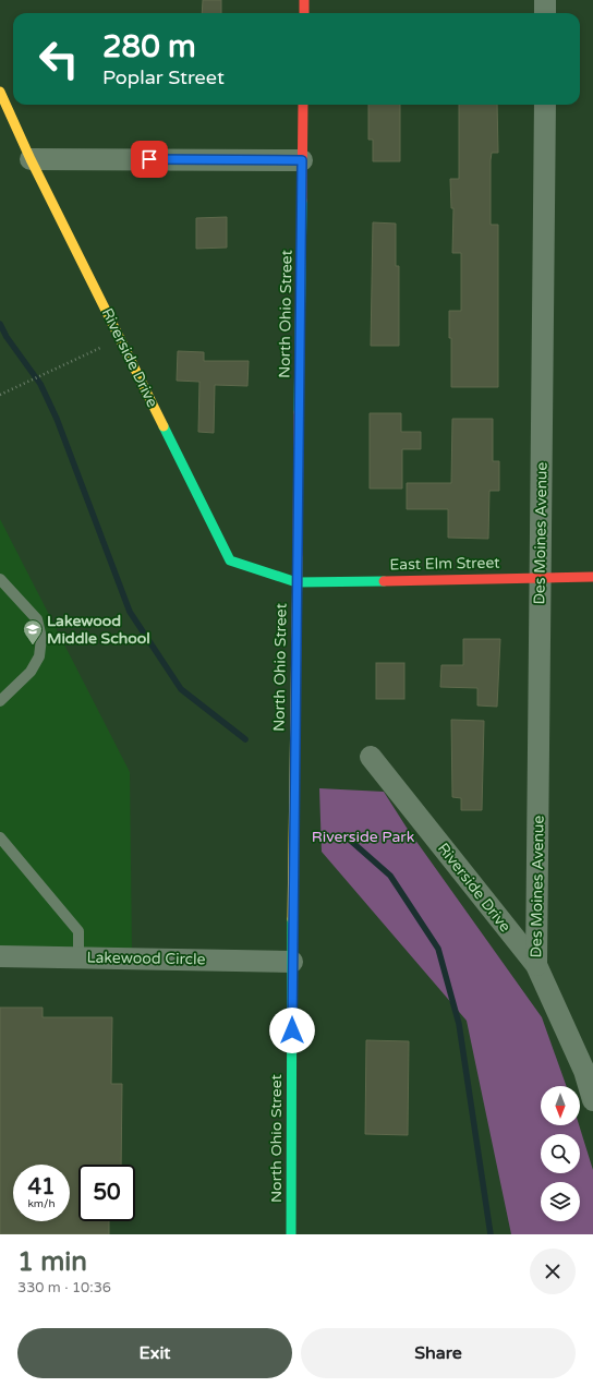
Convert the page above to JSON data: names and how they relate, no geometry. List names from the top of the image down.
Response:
{
  "streets": {
    "main road": ["North Ohio Street", "Riverside Drive", "East Elm Street"],
    "street": ["Des Moines Avenue", "Lakewood Circle"]
  },
  "crossings": [
    ["North Ohio Street", "Riverside Drive"],
    ["North Ohio Street", "East Elm Street"],
    ["North Ohio Street", "Lakewood Circle"],
    ["Riverside Drive", "Des Moines Avenue"],
    ["Riverside Drive", "East Elm Street"],
    ["Des Moines Avenue", "East Elm Street"]
  ],
  "parks": ["Riverside Park"],
  "places": {
    "school or university": ["Lakewood Middle School"]
  },
  "north": "bottom",
  "page": {
    "turn": ["280 m", "Poplar Street"],
    "speed": "41 km/h",
    "limit": "50",
    "heading": ["1 min", "330 m · 10:36"],
    "buttons": ["Exit", "Share"]
  }
}
